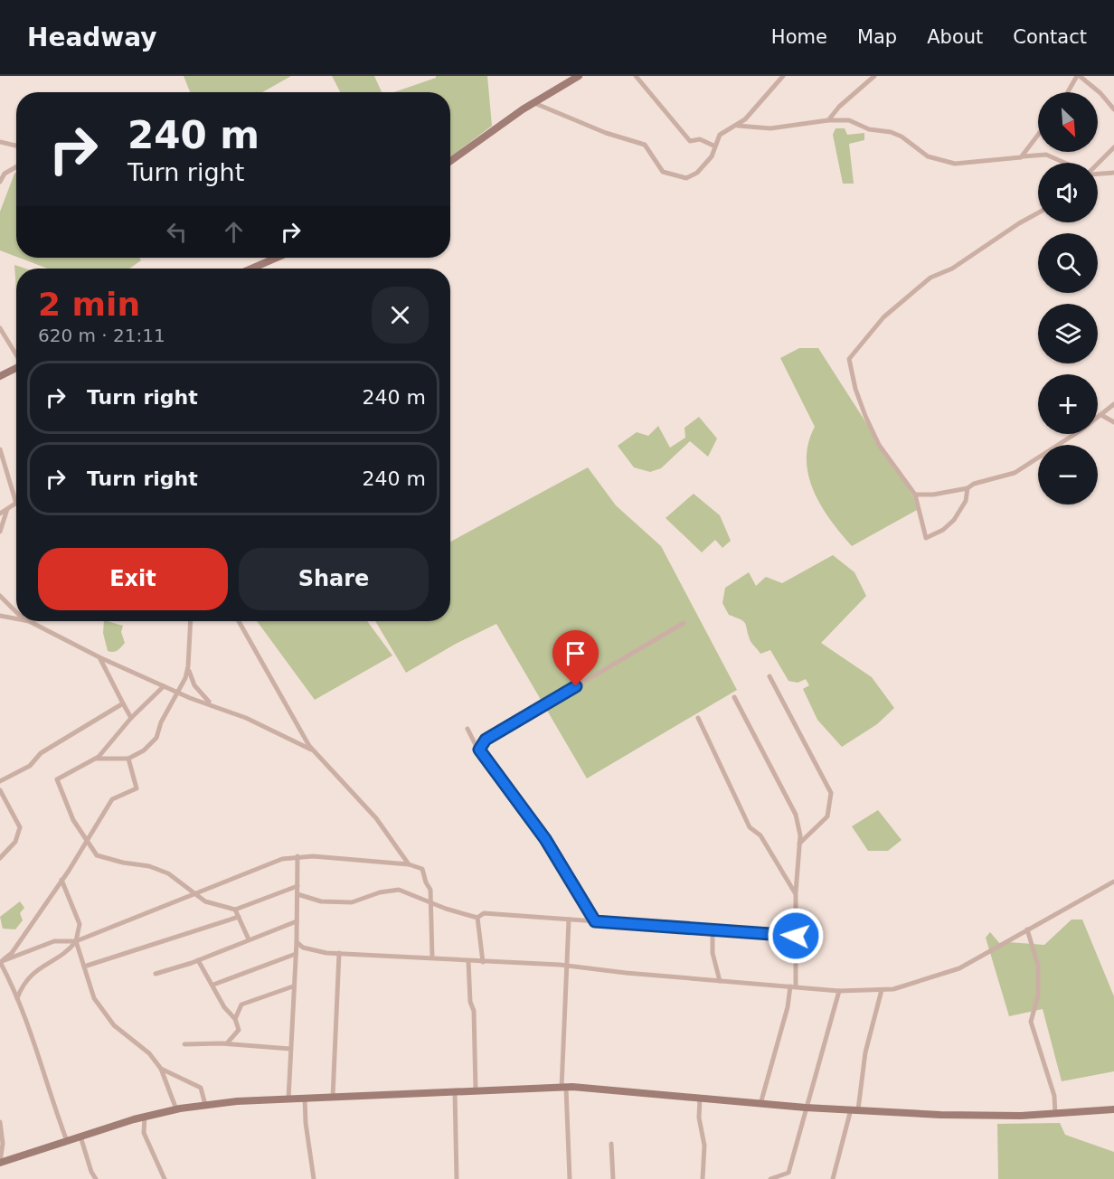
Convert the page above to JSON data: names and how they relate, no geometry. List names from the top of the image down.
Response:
{
  "north": "bottom right",
  "page": {
    "header": "Headway",
    "nav": [
      "Home",
      "Map",
      "About",
      "Contact"
    ],
    "map_buttons": ["+", "−"],
    "turn": ["240 m", "Turn right"],
    "heading": ["2 min", "620 m · 21:11"],
    "list": [
      {
        "name": "Turn right",
        "value": "240 m"
      },
      {
        "name": "Turn right",
        "value": "240 m"
      }
    ],
    "buttons": ["Exit", "Share"]
  }
}
